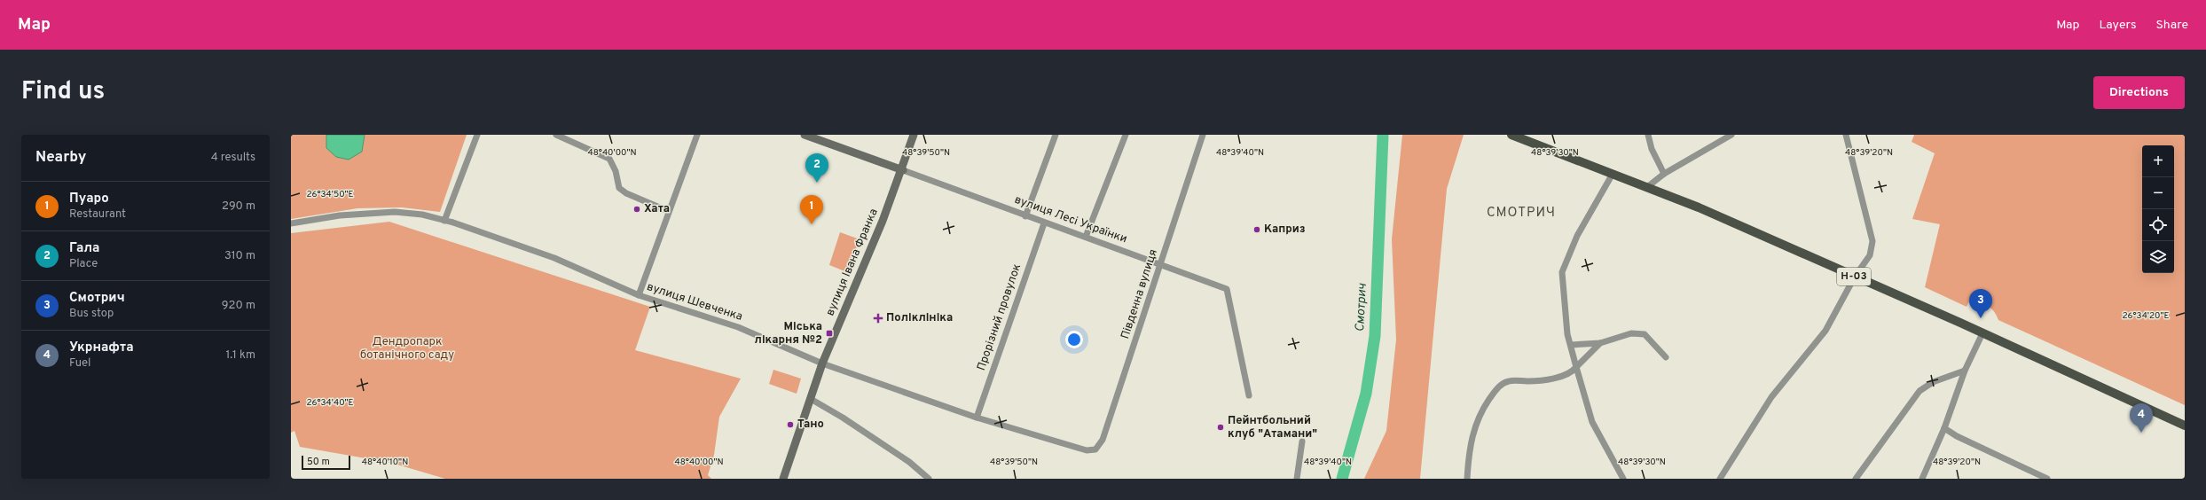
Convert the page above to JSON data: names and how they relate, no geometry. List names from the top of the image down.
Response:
{
  "streets": {
    "main road": ["Н-03"],
    "street": [
      "вулиця Лесі Українки",
      "вулиця Івана Франка",
      "Південна вулиця",
      "вулиця Шевченка",
      "Прорізний провулок"
    ]
  },
  "crossings": [
    ["вулиця Лесі Українки", "вулиця Івана Франка"],
    ["вулиця Лесі Українки", "Південна вулиця"],
    ["вулиця Лесі Українки", "Прорізний провулок"],
    ["вулиця Івана Франка", "вулиця Шевченка"],
    ["Південна вулиця", "вулиця Шевченка"],
    ["вулиця Шевченка", "Прорізний провулок"]
  ],
  "districts": ["СМОТРИЧ"],
  "water": ["Смотрич"],
  "parks": ["Дендропарк ботанічного саду"],
  "places": {
    "other": [
      "Хата",
      "Каприз",
      "Тано",
      "Пейнтбольний клуб \"Атамани\""
    ],
    "health": ["Поліклініка"],
    "transit": ["Міська лікарня №2"]
  },
  "scale_bar": "50 m",
  "page": {
    "header": "Map",
    "nav": ["Map", "Layers", "Share"],
    "title": "Find us",
    "buttons": "Directions",
    "heading": ["Nearby", "4 results"],
    "map_buttons": ["+", "−"],
    "pins": [
      "2",
      "1",
      "3",
      "4"
    ],
    "list": [
      {
        "mark": "1",
        "name": "Пуаро",
        "note": "Restaurant",
        "value": "290 m"
      },
      {
        "mark": "2",
        "name": "Гала",
        "note": "Place",
        "value": "310 m"
      },
      {
        "mark": "3",
        "name": "Смотрич",
        "note": "Bus stop",
        "value": "920 m"
      },
      {
        "mark": "4",
        "name": "Укрнафта",
        "note": "Fuel",
        "value": "1.1 km"
      }
    ],
    "scale": "50 m"
  },
  "coordinates": [
    "48°40'00\"N",
    "48°39'50\"N",
    "48°39'40\"N",
    "48°39'30\"N",
    "48°39'20\"N",
    "26°34'50\"E",
    "26°34'20\"E",
    "26°34'40\"E",
    "48°40'10\"N"
  ]
}
